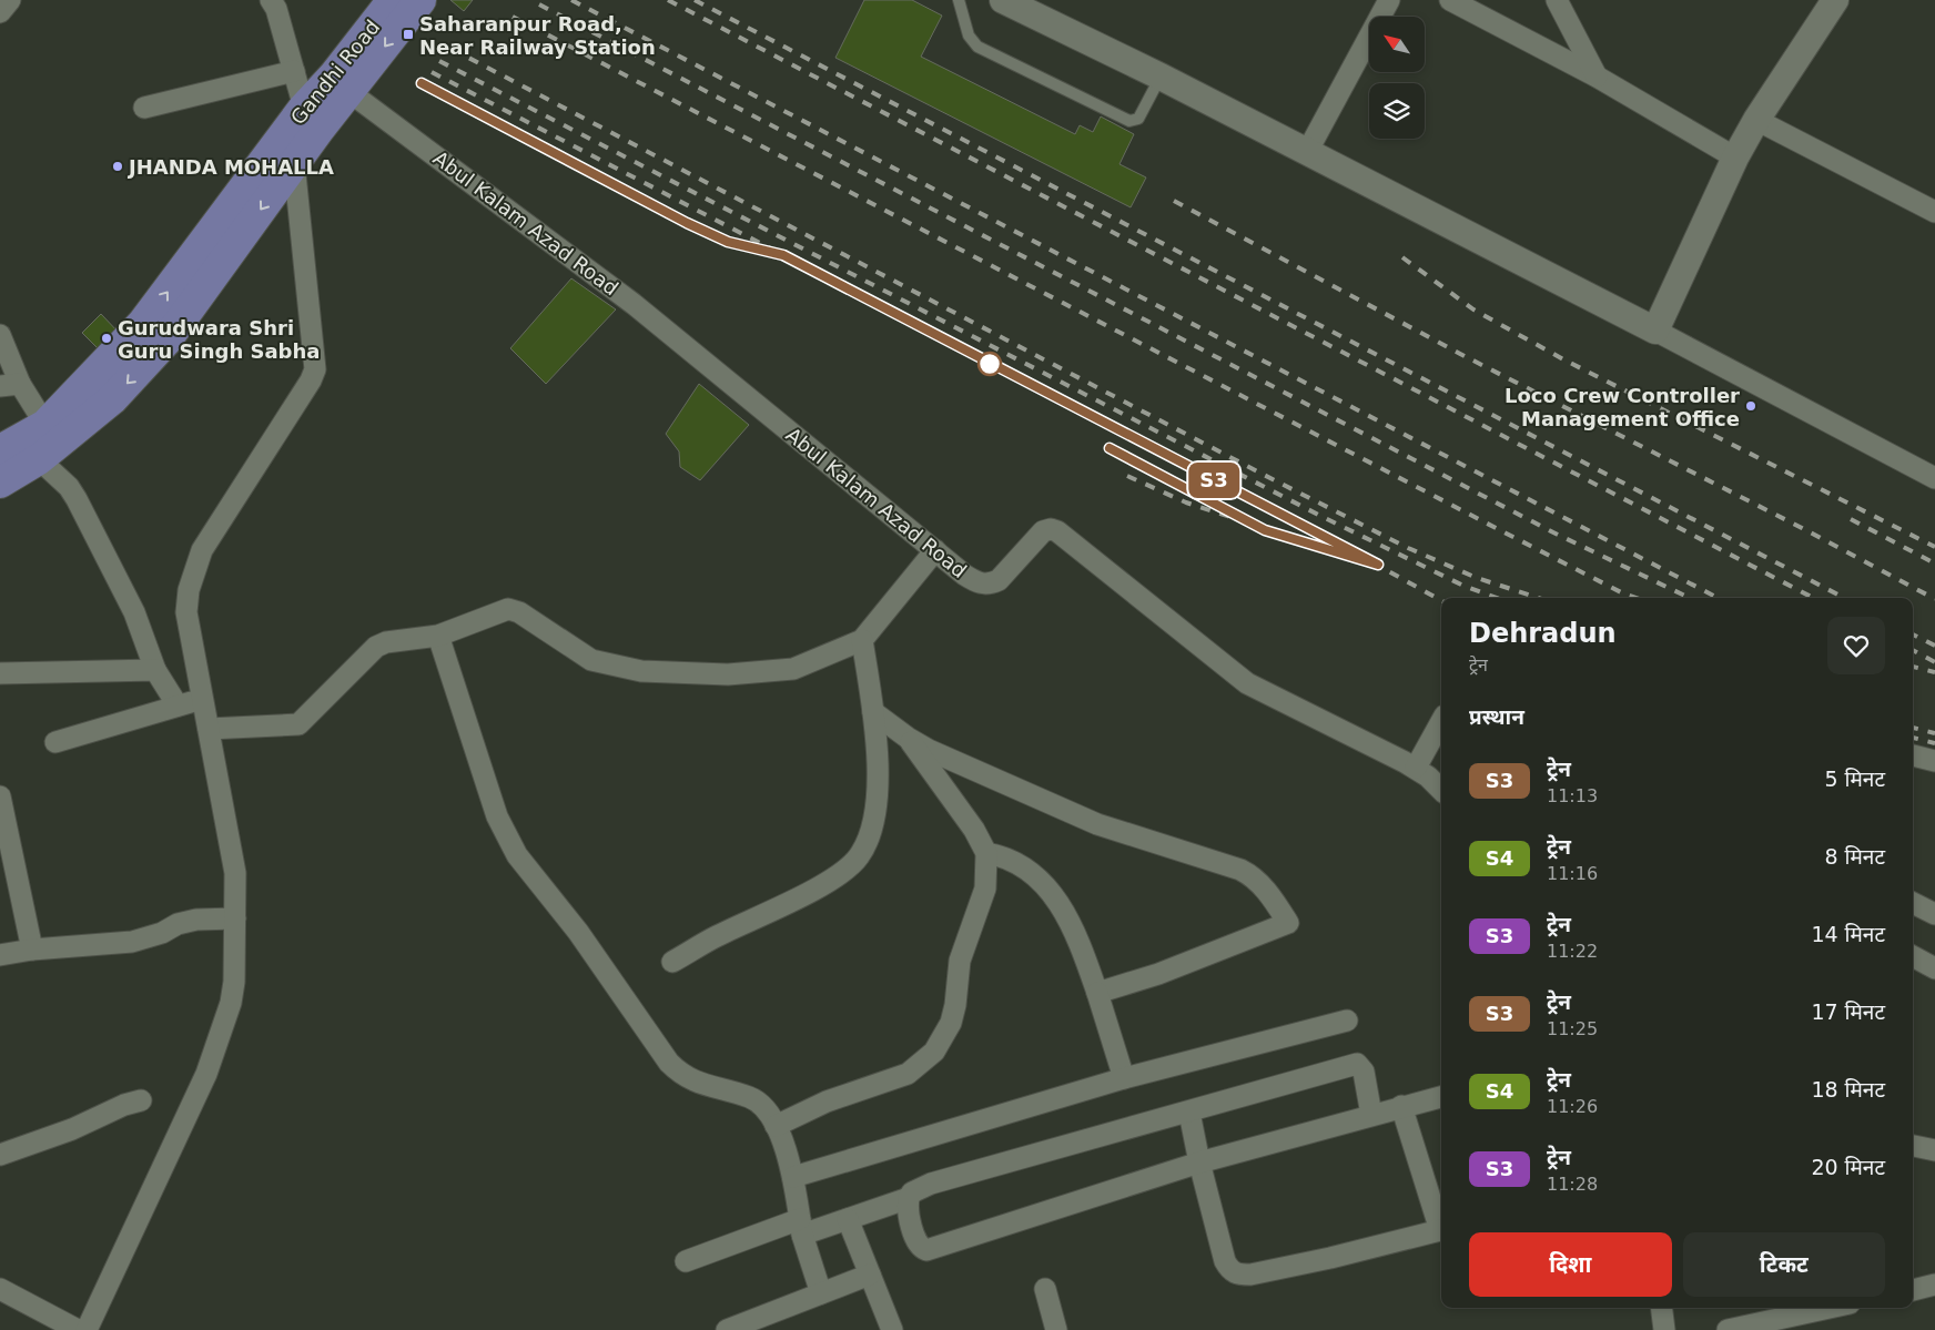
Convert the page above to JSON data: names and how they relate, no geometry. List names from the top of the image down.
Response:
{
  "streets": {
    "main road": ["Gandhi Road"],
    "street": ["Abul Kalam Azad Road"]
  },
  "crossings": [
    ["Gandhi Road", "Abul Kalam Azad Road"]
  ],
  "places": {
    "transit": ["Saharanpur Road, Near Railway Station"],
    "other": ["JHANDA MOHALLA", "Gurudwara Shri Guru Singh Sabha", "Loco Crew Controller Management Office"]
  },
  "north": "top left",
  "page": {
    "on_map": "S3",
    "heading": [
      ["Dehradun", "ट्रेन"],
      "प्रस्थान"
    ],
    "list": [
      {
        "mark": "S3",
        "name": "ट्रेन",
        "note": "11:13",
        "value": "5 मिनट"
      },
      {
        "mark": "S4",
        "name": "ट्रेन",
        "note": "11:16",
        "value": "8 मिनट"
      },
      {
        "mark": "S3",
        "name": "ट्रेन",
        "note": "11:22",
        "value": "14 मिनट"
      },
      {
        "mark": "S3",
        "name": "ट्रेन",
        "note": "11:25",
        "value": "17 मिनट"
      },
      {
        "mark": "S4",
        "name": "ट्रेन",
        "note": "11:26",
        "value": "18 मिनट"
      },
      {
        "mark": "S3",
        "name": "ट्रेन",
        "note": "11:28",
        "value": "20 मिनट"
      }
    ],
    "buttons": ["दिशा", "टिकट"]
  }
}
